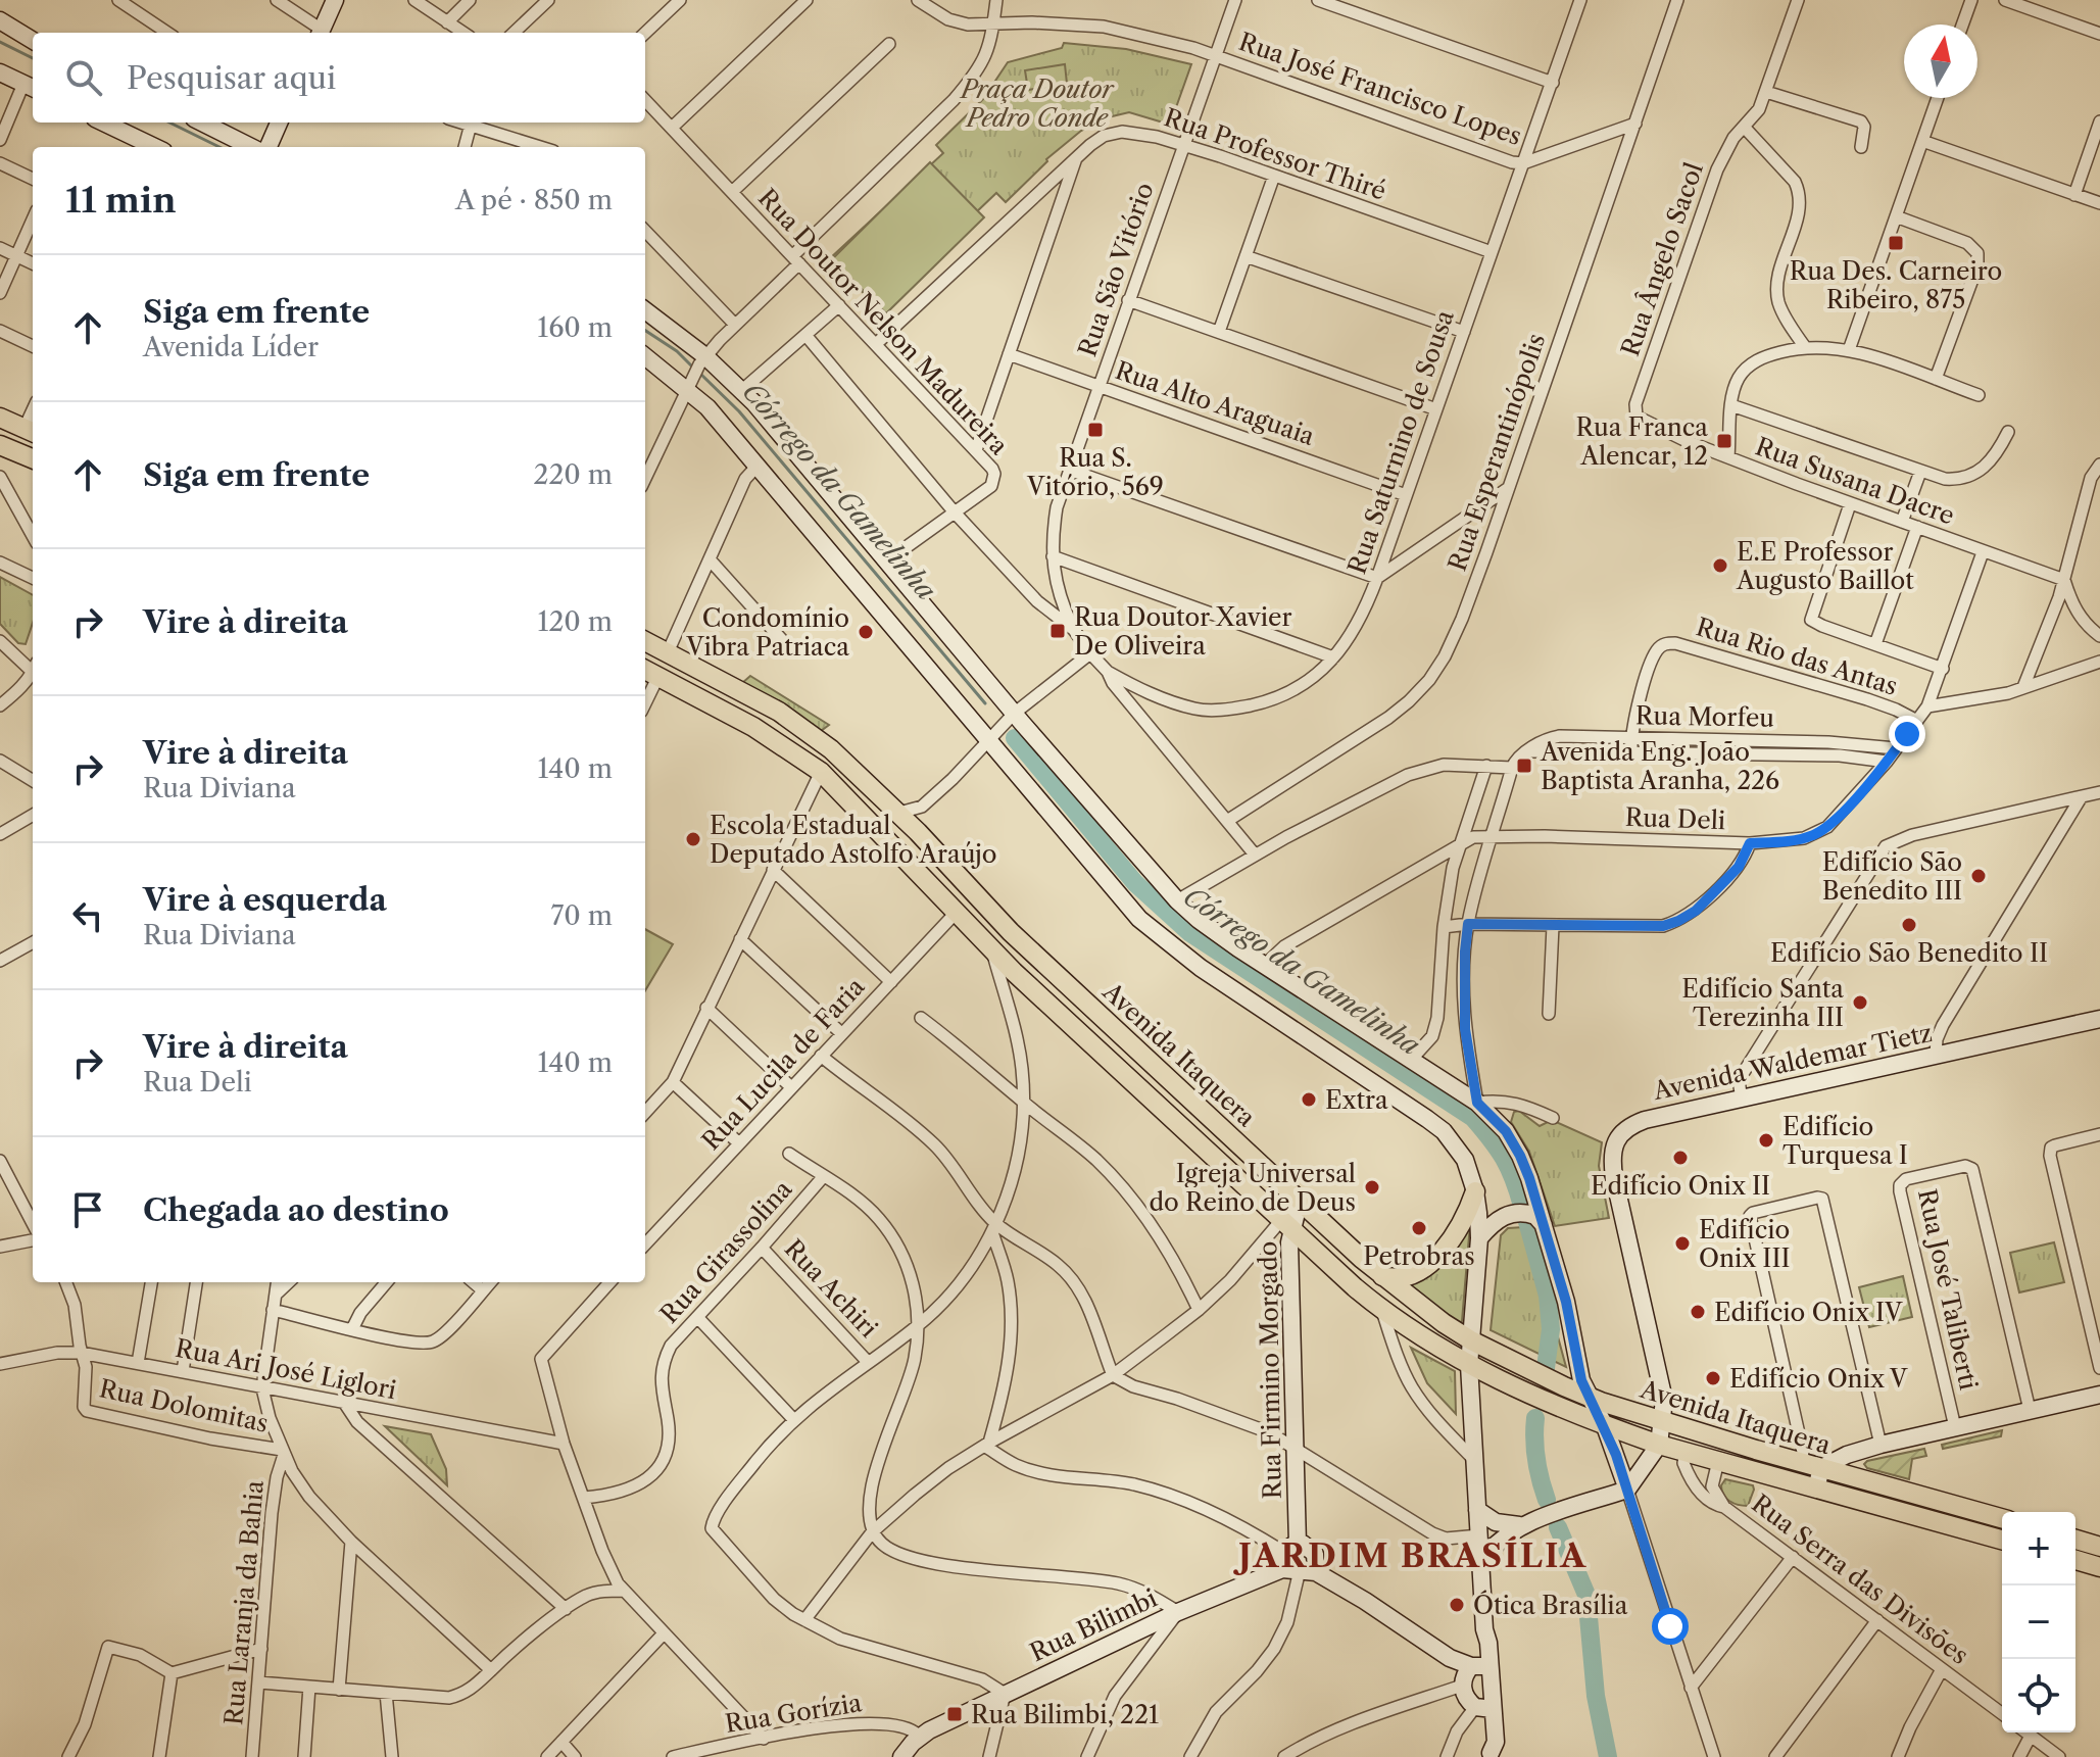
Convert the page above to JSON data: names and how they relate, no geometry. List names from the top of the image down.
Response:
{
  "streets": {
    "main road": [
      "Avenida Itaquera",
      "Avenida Waldemar Tietz",
      "Rua Firmino Morgado",
      "Rua Bilimbi"
    ],
    "street": [
      "Rua José Francisco Lopes",
      "Rua Professor Thiré",
      "Rua Ângelo Sacol",
      "Rua São Vitório",
      "Rua Doutor Nelson Madureira",
      "Rua Alto Araguaia",
      "Rua Saturnino de Sousa",
      "Rua Esperantinópolis",
      "Rua Susana Dacre",
      "Rua Rio das Antas",
      "Rua Morfeu",
      "Rua Deli",
      "Rua Lucila de Faria",
      "Rua Girassolina",
      "Rua Achiri",
      "Rua José Taliberti",
      "Rua Ari José Liglori",
      "Rua Dolomitas",
      "Rua Serra das Divisões",
      "Rua Laranja da Bahia",
      "Rua Gorízia"
    ]
  },
  "crossings": [
    ["Rua José Francisco Lopes", "Rua São Vitório"],
    ["Rua José Francisco Lopes", "Rua Saturnino de Sousa"],
    ["Rua José Francisco Lopes", "Rua Esperantinópolis"],
    ["Rua Professor Thiré", "Rua São Vitório"],
    ["Rua Professor Thiré", "Rua Doutor Nelson Madureira"],
    ["Rua Professor Thiré", "Rua Saturnino de Sousa"],
    ["Rua Ângelo Sacol", "Rua Susana Dacre"],
    ["Rua São Vitório", "Rua Alto Araguaia"],
    ["Rua Alto Araguaia", "Rua Saturnino de Sousa"],
    ["Rua Susana Dacre", "Rua Deli"],
    ["Rua Rio das Antas", "Rua Morfeu"],
    ["Rua Rio das Antas", "Rua Deli"],
    ["Rua Morfeu", "Rua Deli"],
    ["Avenida Itaquera", "Avenida Waldemar Tietz"],
    ["Avenida Itaquera", "Rua Lucila de Faria"],
    ["Avenida Itaquera", "Rua Firmino Morgado"],
    ["Avenida Itaquera", "Rua Serra das Divisões"],
    ["Rua Girassolina", "Rua Achiri"],
    ["Rua Ari José Liglori", "Rua Dolomitas"],
    ["Rua Firmino Morgado", "Rua Bilimbi"],
    ["Rua Dolomitas", "Rua Laranja da Bahia"],
    ["Rua Bilimbi", "Rua Gorízia"]
  ],
  "districts": ["JARDIM BRASÍLIA"],
  "water": ["Córrego da Gamelinha"],
  "parks": ["Praça Doutor Pedro Conde"],
  "places": {
    "transit": [
      "Rua Des. Carneiro Ribeiro, 875",
      "Rua S. Vitório, 569",
      "Rua Franca Alencar, 12",
      "Rua Doutor Xavier De Oliveira",
      "Avenida Eng. João Baptista Aranha, 226",
      "Rua Bilimbi, 221"
    ],
    "other": [
      "E.E Professor Augusto Baillot",
      "Condomínio Vibra Patriaca",
      "Escola Estadual Deputado Astolfo Araújo",
      "Edifício São Benedito III",
      "Edifício São Benedito II",
      "Edifício Santa Terezinha III",
      "Extra",
      "Edifício Turquesa I",
      "Edifício Onix II",
      "Igreja Universal do Reino de Deus",
      "Petrobras",
      "Edifício Onix III",
      "Edifício Onix IV",
      "Edifício Onix V",
      "Ótica Brasília"
    ]
  },
  "north": "top",
  "page": {
    "search": "Pesquisar aqui",
    "heading": ["11 min", "A pé · 850 m"],
    "list": [
      ["Siga em frente", "Avenida Líder", "160 m"],
      ["Siga em frente", "220 m"],
      ["Vire à direita", "120 m"],
      ["Vire à direita", "Rua Diviana", "140 m"],
      ["Vire à esquerda", "Rua Diviana", "70 m"],
      ["Vire à direita", "Rua Deli", "140 m"],
      "Chegada ao destino"
    ],
    "map_buttons": ["+", "−"]
  }
}
